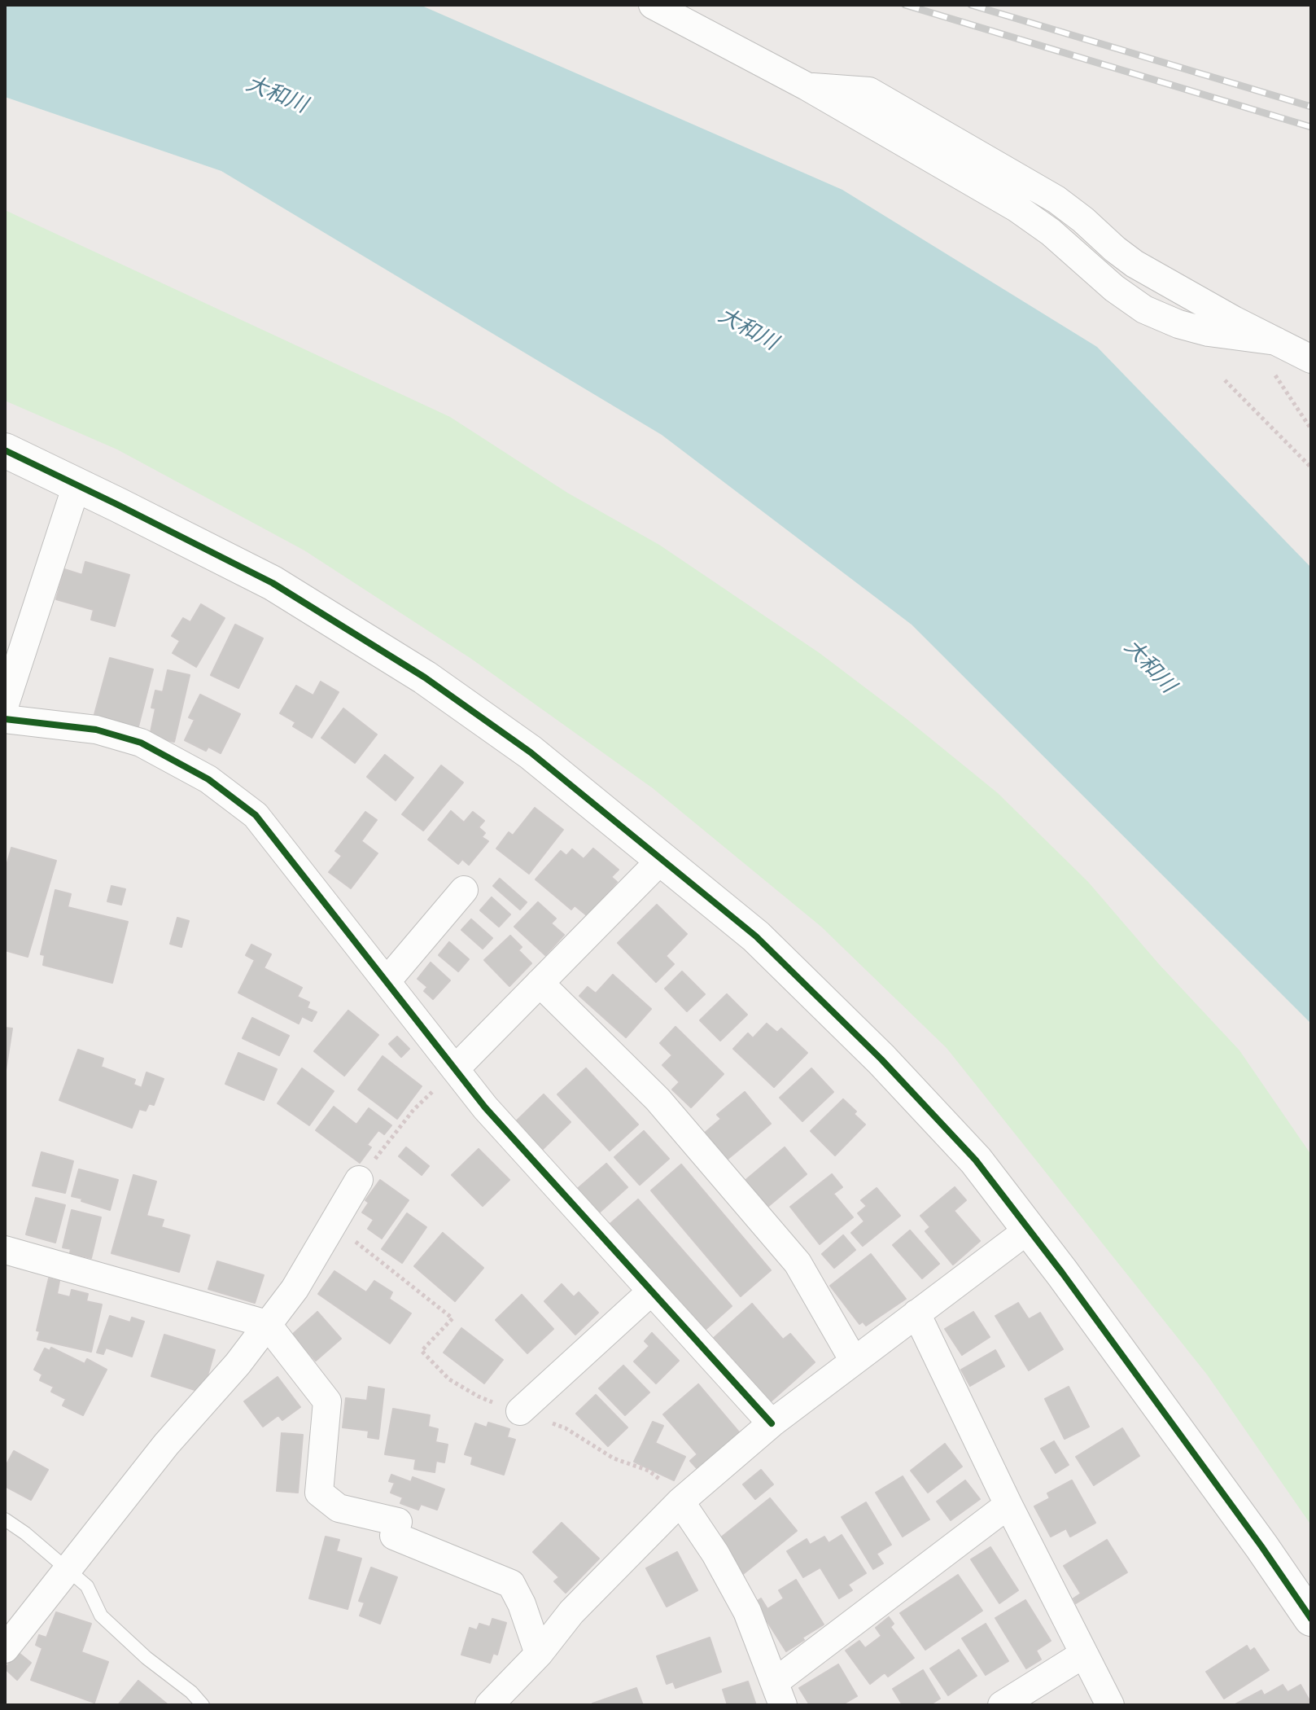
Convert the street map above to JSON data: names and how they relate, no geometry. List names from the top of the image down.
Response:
{
  "water": ["大和川"]
}
